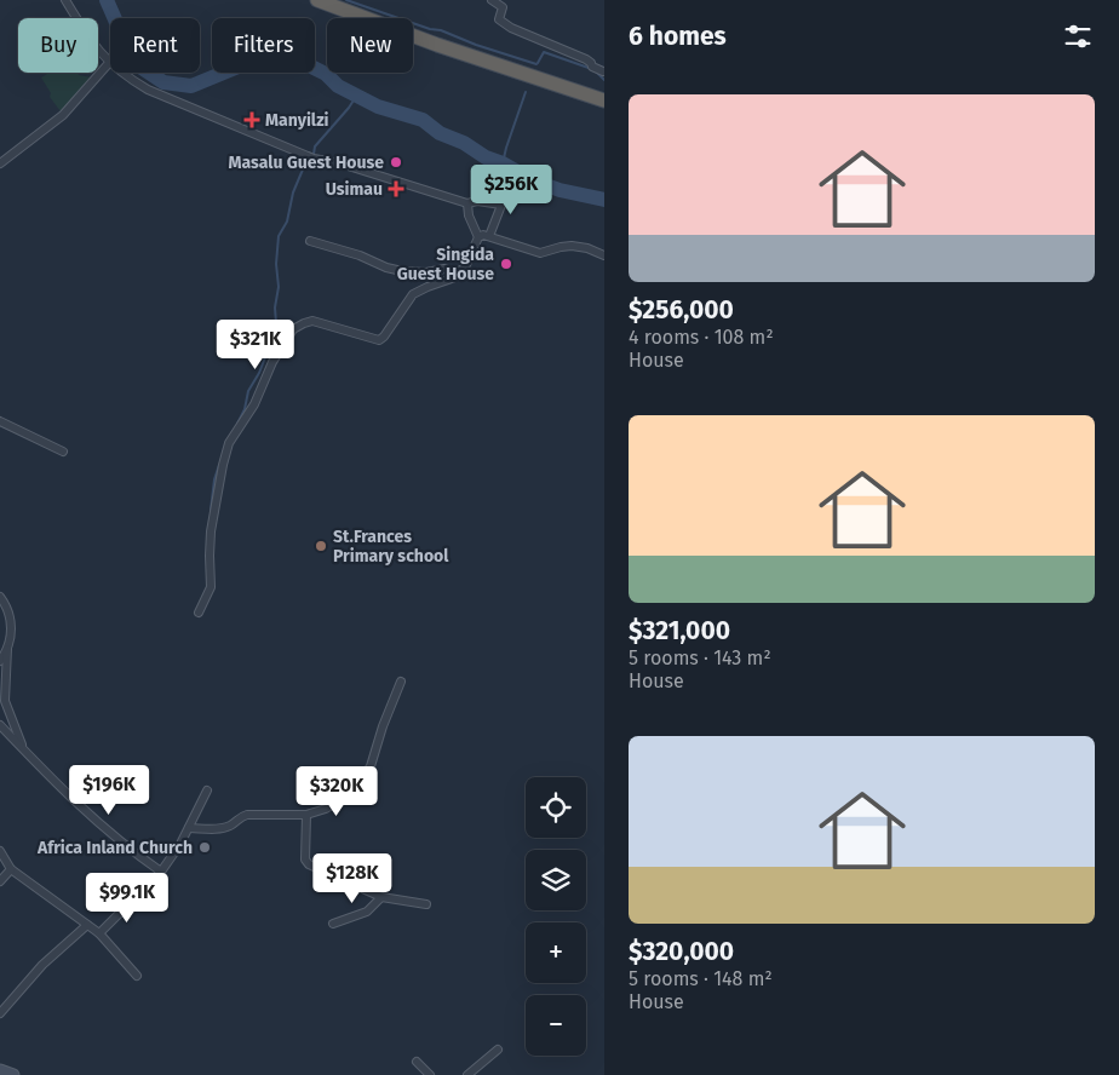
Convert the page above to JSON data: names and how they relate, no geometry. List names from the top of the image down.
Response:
{
  "places": {
    "health": ["Manyilzi", "Usimau"],
    "other": [
      "Masalu Guest House",
      "Singida Guest House",
      "St.Frances Primary school",
      "Africa Inland Church"
    ]
  },
  "page": {
    "heading": "6 homes",
    "chip": [
      "Buy",
      "Rent",
      "Filters",
      "New"
    ],
    "list": [
      {
        "name": "$256,000",
        "note": "4 rooms · 108 m² · House"
      },
      {
        "name": "$321,000",
        "note": "5 rooms · 143 m² · House"
      },
      {
        "name": "$320,000",
        "note": "5 rooms · 148 m² · House"
      }
    ],
    "price": [
      "$256K",
      "$321K",
      "$196K",
      "$320K",
      "$128K",
      "$99.1K"
    ],
    "map_buttons": ["+", "−"]
  }
}
